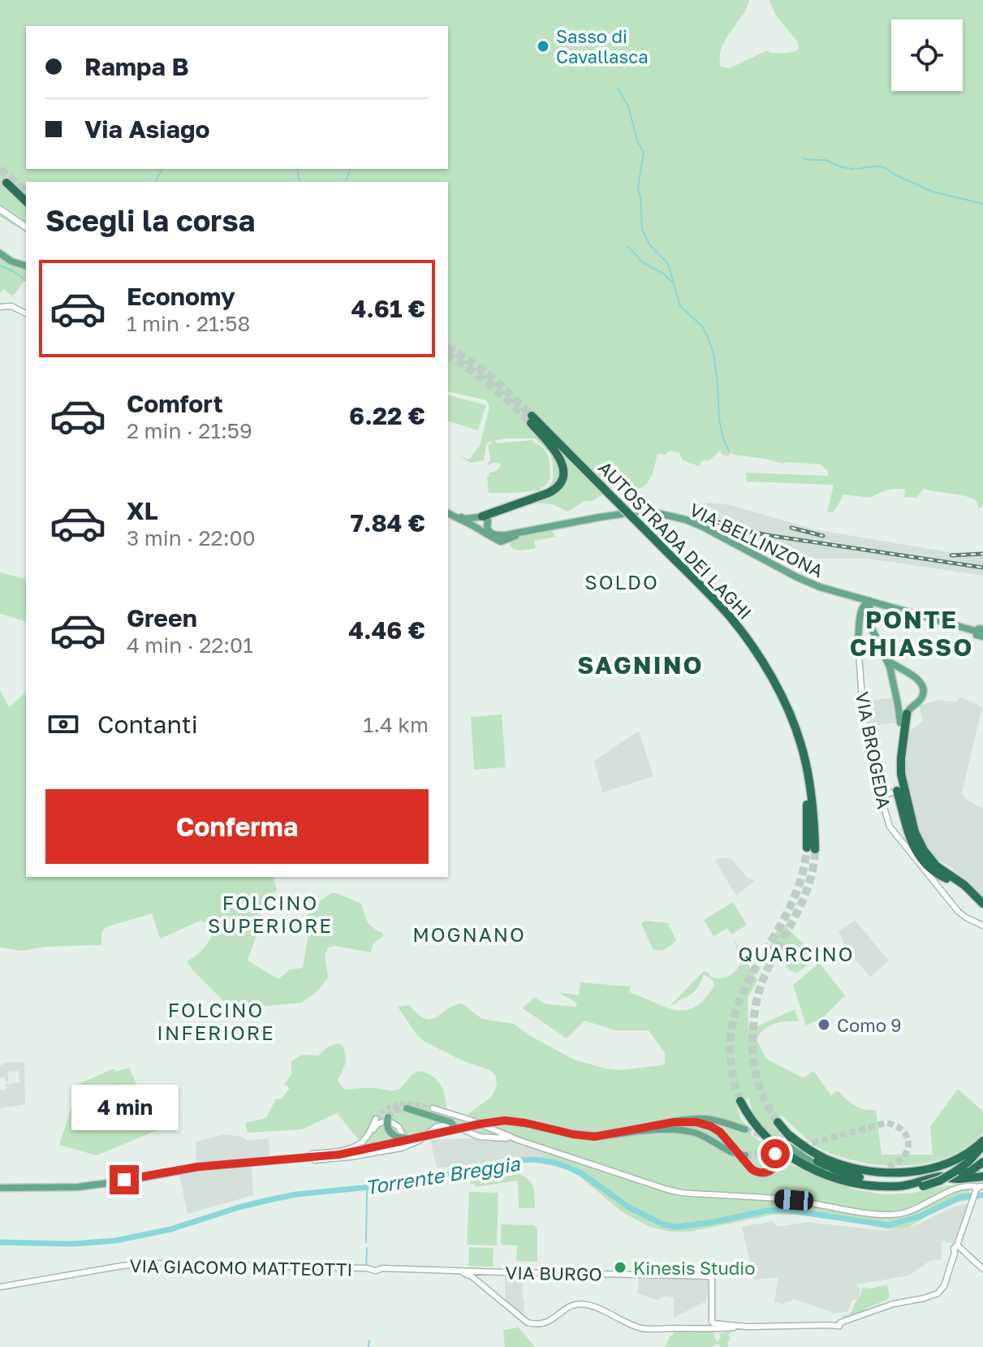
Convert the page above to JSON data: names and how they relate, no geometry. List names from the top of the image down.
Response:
{
  "streets": {
    "highway": ["AUTOSTRADA DEI LAGHI"],
    "main road": ["VIA BELLINZONA"],
    "street": ["VIA BROGEDA", "VIA GIACOMO MATTEOTTI", "VIA BURGO"]
  },
  "crossings": [
    ["VIA GIACOMO MATTEOTTI", "VIA BURGO"]
  ],
  "districts": [
    "SOLDO",
    "PONTE CHIASSO",
    "SAGNINO",
    "FOLCINO SUPERIORE",
    "MOGNANO",
    "QUARCINO",
    "FOLCINO INFERIORE"
  ],
  "water": ["Torrente Breggia"],
  "places": ["Sasso di Cavallasca", "Como 9", "Kinesis Studio"],
  "page": {
    "banner": ["Rampa B", "Via Asiago"],
    "heading": "Scegli la corsa",
    "list": [
      {
        "name": "Economy",
        "note": "1 min · 21:58",
        "value": "4.61 €"
      },
      {
        "name": "Comfort",
        "note": "2 min · 21:59",
        "value": "6.22 €"
      },
      {
        "name": "XL",
        "note": "3 min · 22:00",
        "value": "7.84 €"
      },
      {
        "name": "Green",
        "note": "4 min · 22:01",
        "value": "4.46 €"
      }
    ],
    "pay": ["Contanti", "1.4 km"],
    "buttons": "Conferma",
    "bubble": "4 min"
  }
}
